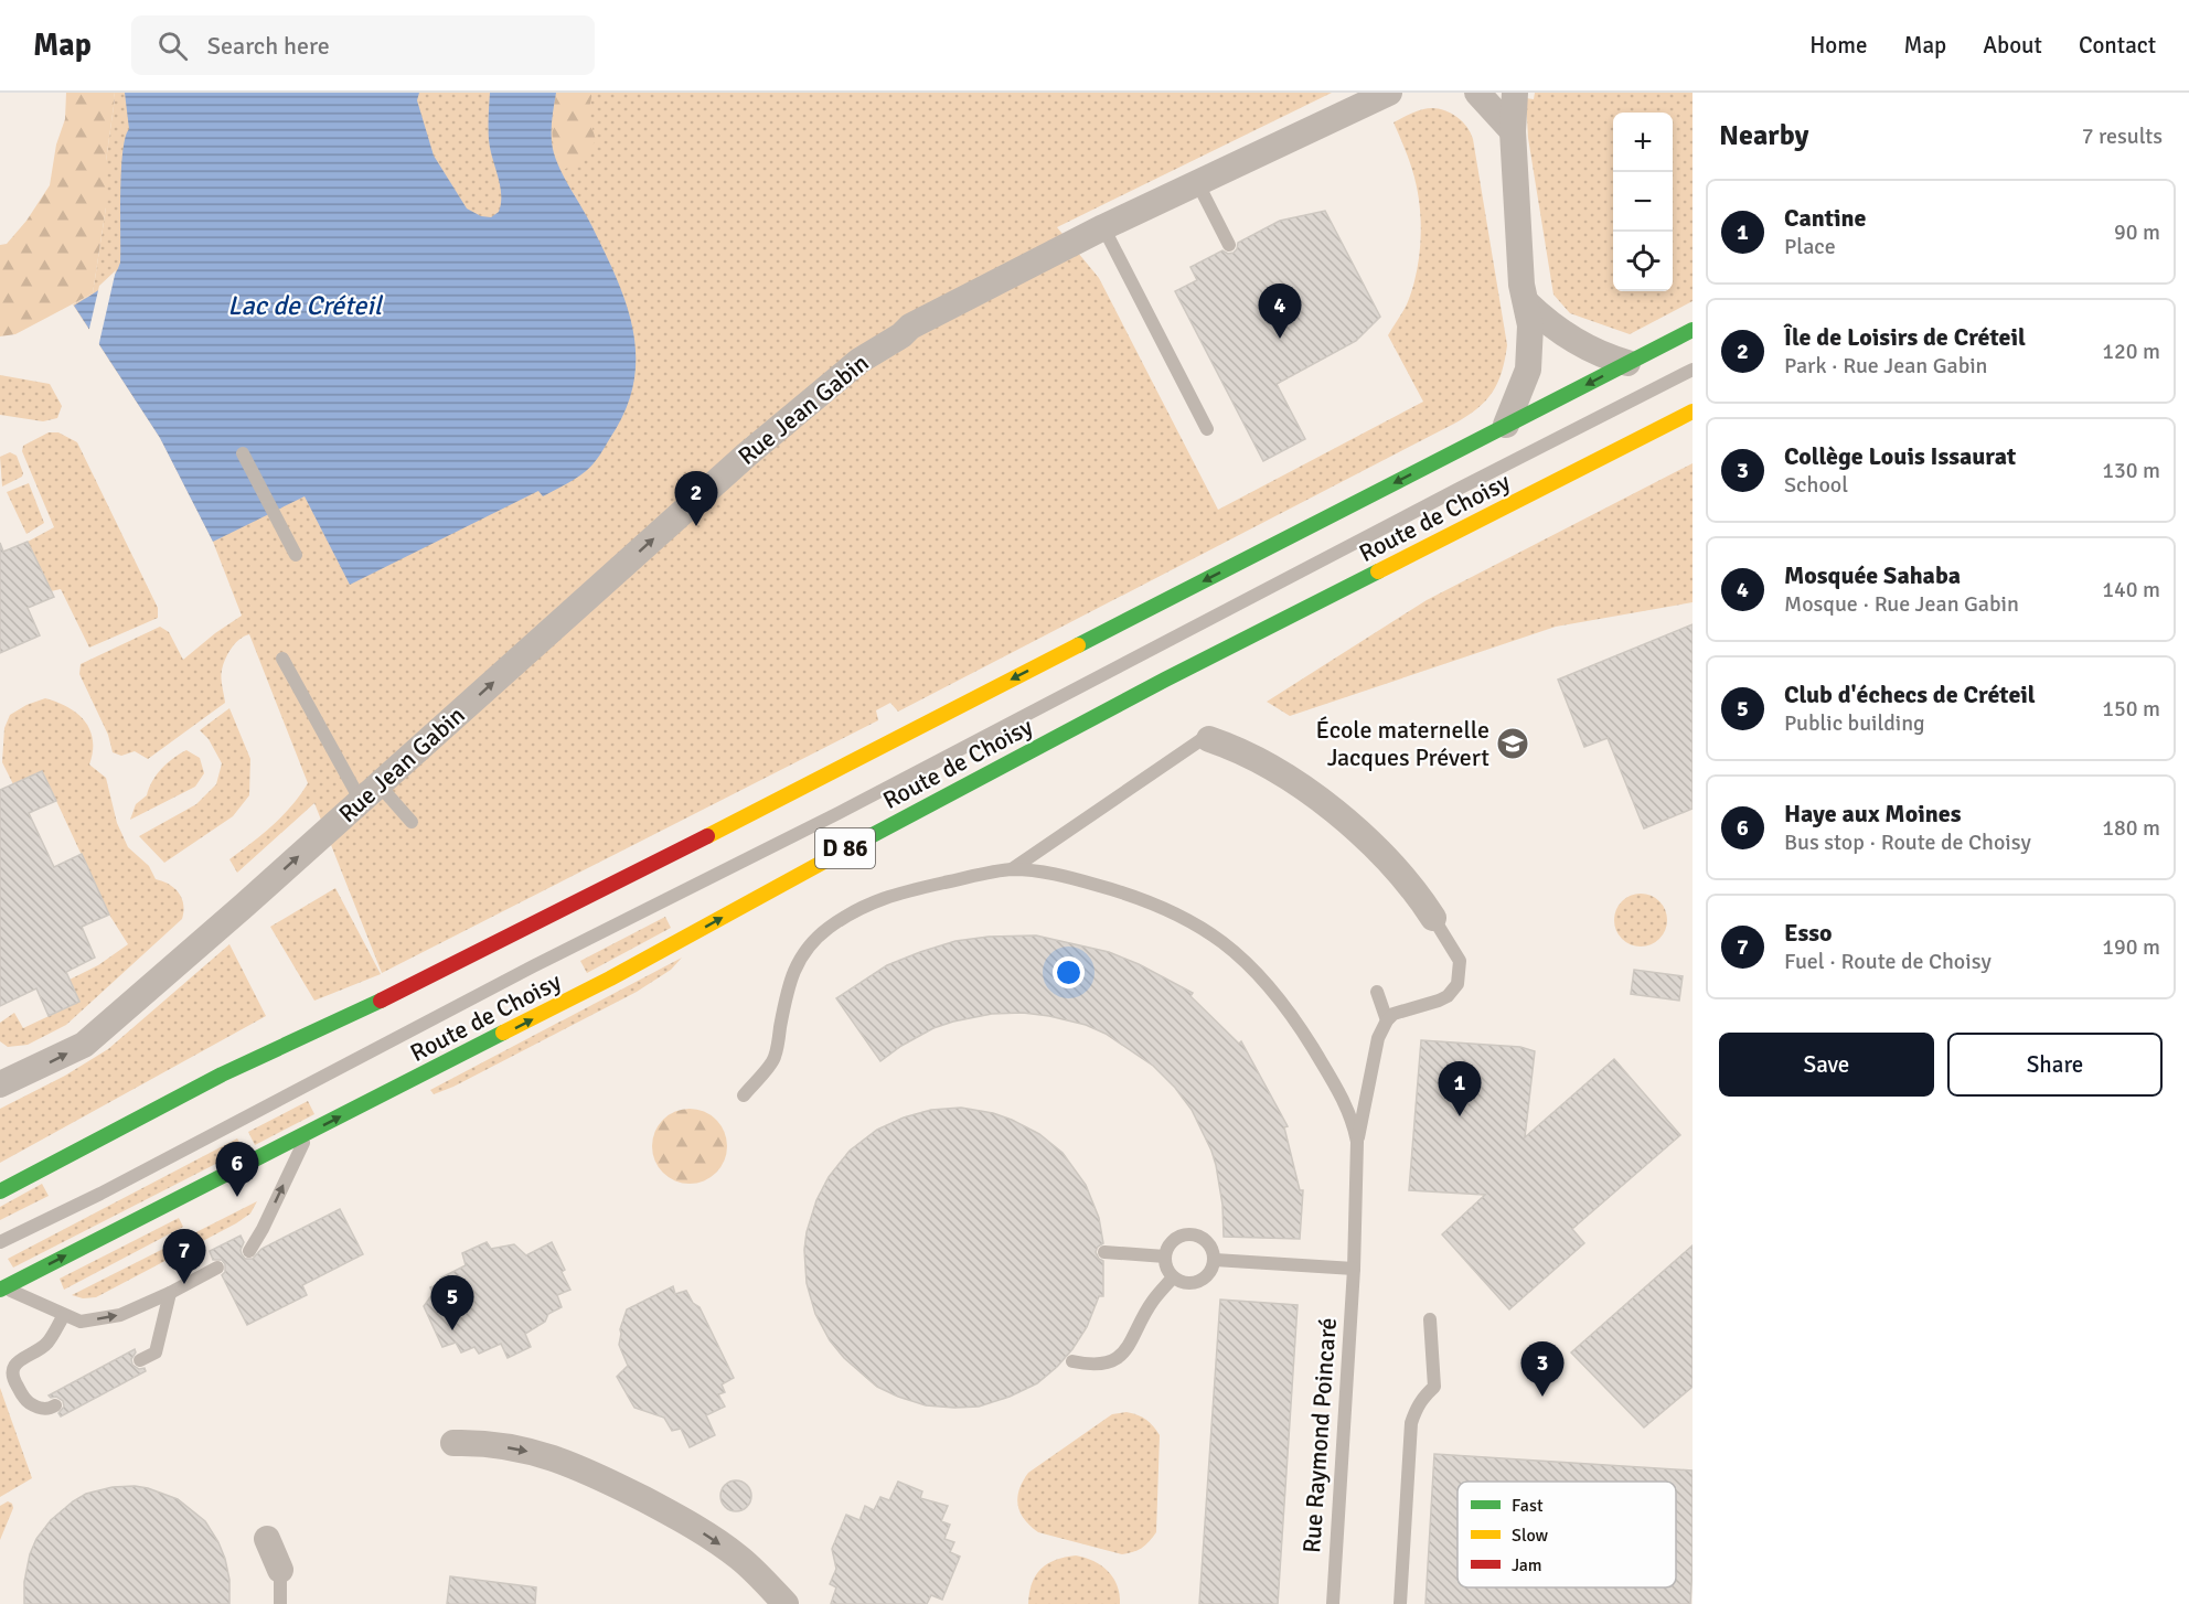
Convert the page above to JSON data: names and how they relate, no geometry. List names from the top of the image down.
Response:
{
  "streets": {
    "main road": ["Route de Choisy", "D 86"],
    "street": ["Rue Jean Gabin"],
    "lane": ["Rue Raymond Poincaré"]
  },
  "one_way": ["Rue Jean Gabin"],
  "water": ["Lac de Créteil"],
  "places": {
    "school or university": ["École maternelle Jacques Prévert"]
  },
  "legend": ["Fast", "Slow", "Jam"],
  "page": {
    "header": "Map",
    "search": "Search here",
    "nav": [
      "Home",
      "Map",
      "About",
      "Contact"
    ],
    "heading": ["Nearby", "7 results"],
    "map_buttons": ["+", "−"],
    "list": [
      {
        "mark": "1",
        "name": "Cantine",
        "note": "Place",
        "value": "90 m"
      },
      {
        "mark": "2",
        "name": "Île de Loisirs de Créteil",
        "note": "Park · Rue Jean Gabin",
        "value": "120 m"
      },
      {
        "mark": "3",
        "name": "Collège Louis Issaurat",
        "note": "School",
        "value": "130 m"
      },
      {
        "mark": "4",
        "name": "Mosquée Sahaba",
        "note": "Mosque · Rue Jean Gabin",
        "value": "140 m"
      },
      {
        "mark": "5",
        "name": "Club d'échecs de Créteil",
        "note": "Public building",
        "value": "150 m"
      },
      {
        "mark": "6",
        "name": "Haye aux Moines",
        "note": "Bus stop · Route de Choisy",
        "value": "180 m"
      },
      {
        "mark": "7",
        "name": "Esso",
        "note": "Fuel · Route de Choisy",
        "value": "190 m"
      }
    ],
    "pins": [
      "4",
      "2",
      "1",
      "6",
      "7",
      "5",
      "3"
    ],
    "buttons": ["Save", "Share"]
  }
}
